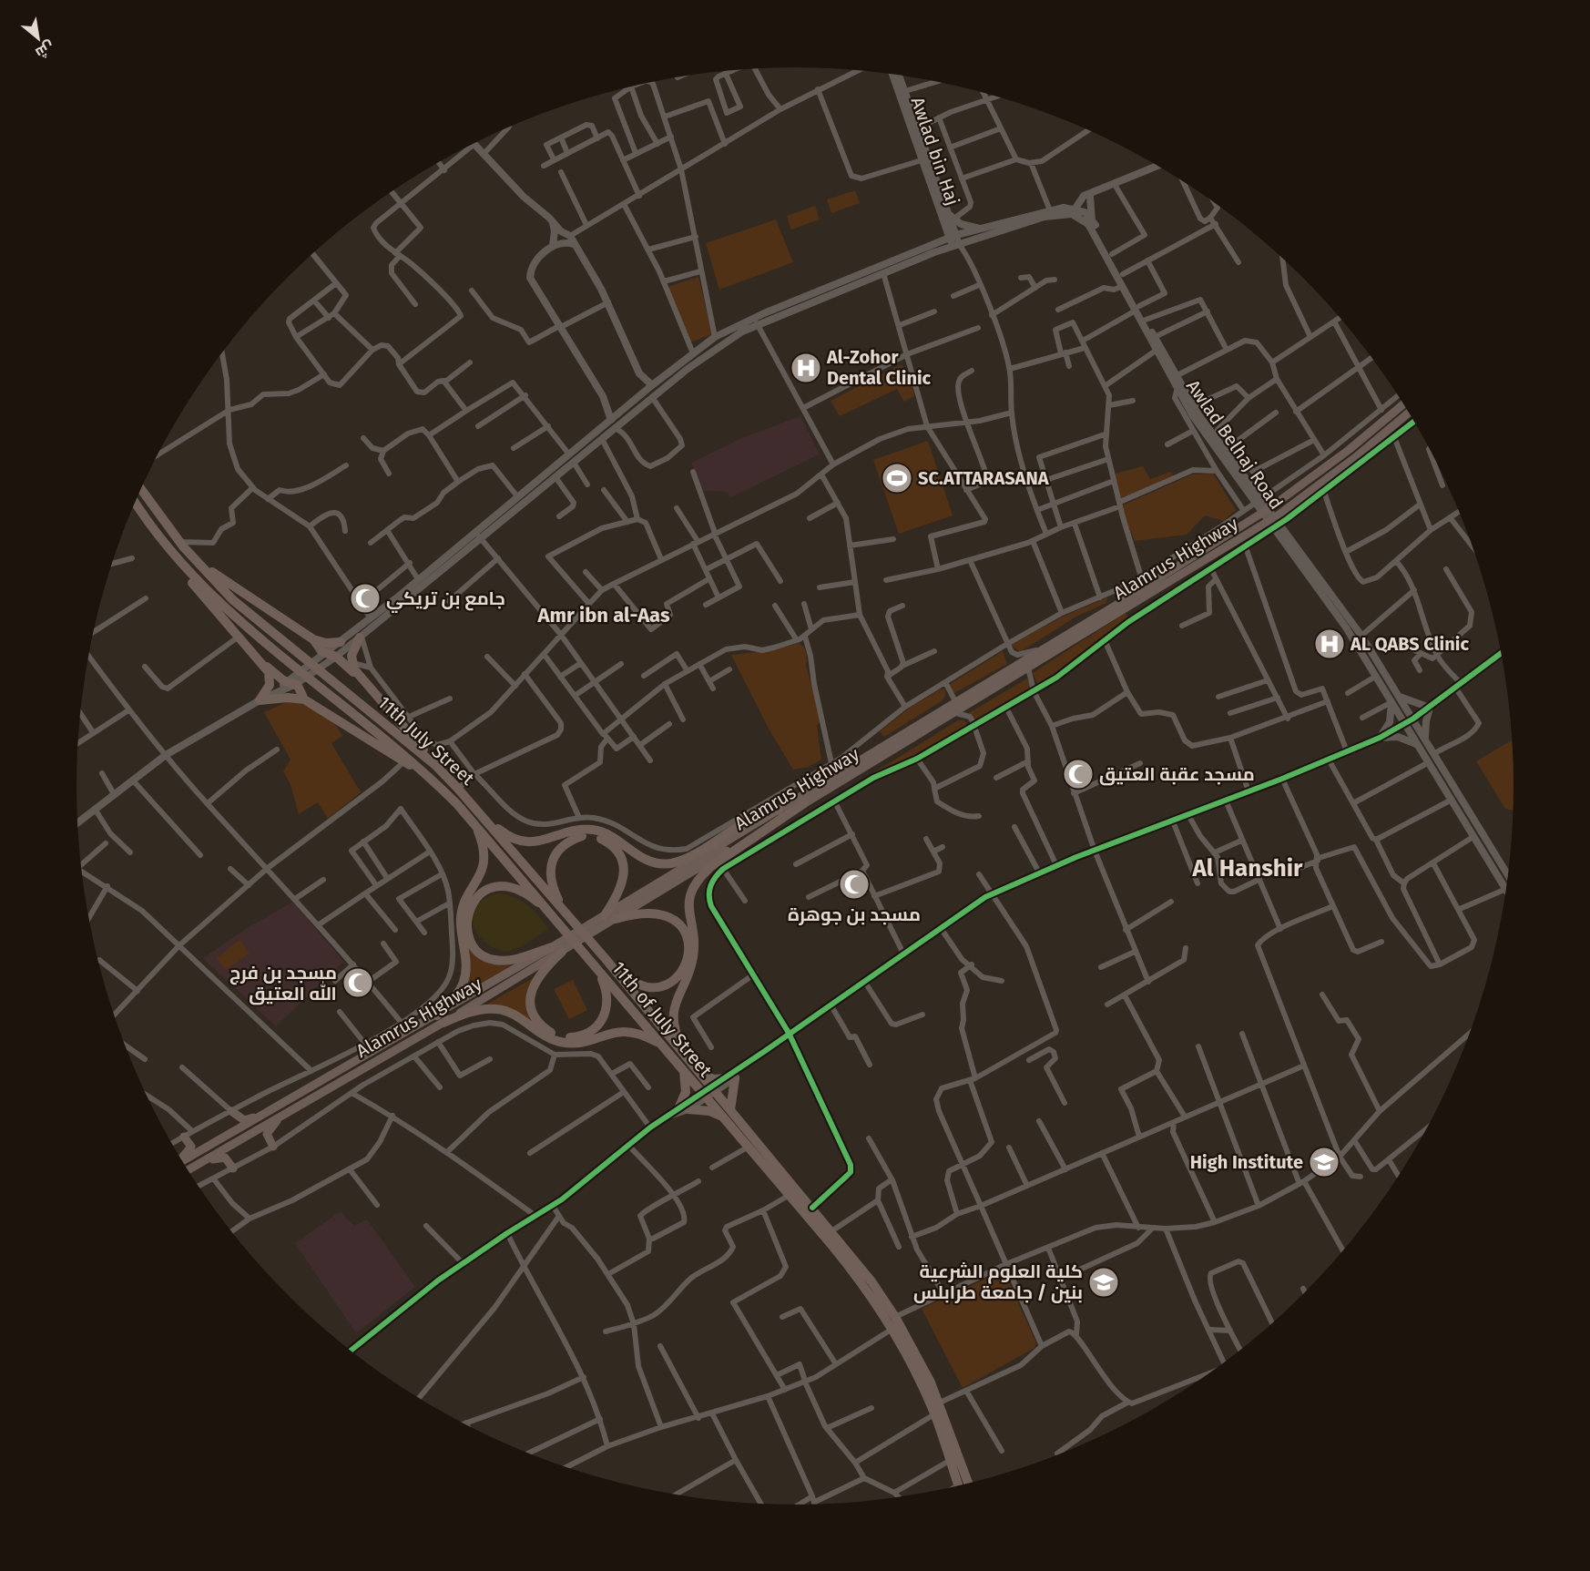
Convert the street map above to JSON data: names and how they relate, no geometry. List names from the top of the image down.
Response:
{
  "streets": {
    "highway": ["11th July Street", "11th of July Street"],
    "main road": ["Awlad bin Haj", "Awlad Belhaj Road", "Alamrus Highway"]
  },
  "crossings": [
    ["11th July Street", "11th of July Street"]
  ],
  "districts": ["Amr ibn al-Aas", "Al Hanshir"],
  "places": {
    "hospital": ["Al-Zohor Dental Clinic", "AL QABS Clinic"],
    "sports": ["SC.ATTARASANA"],
    "mosque": [
      "جامع بن تريكي",
      "مسجد عقبة العتيق",
      "مسجد بن جوهرة",
      "مسجد بن فرج الله العتيق"
    ],
    "school or university": ["High Institute", "كلية العلوم الشرعية بنين / جامعة طرابلس"]
  },
  "north": "bottom right"
}
